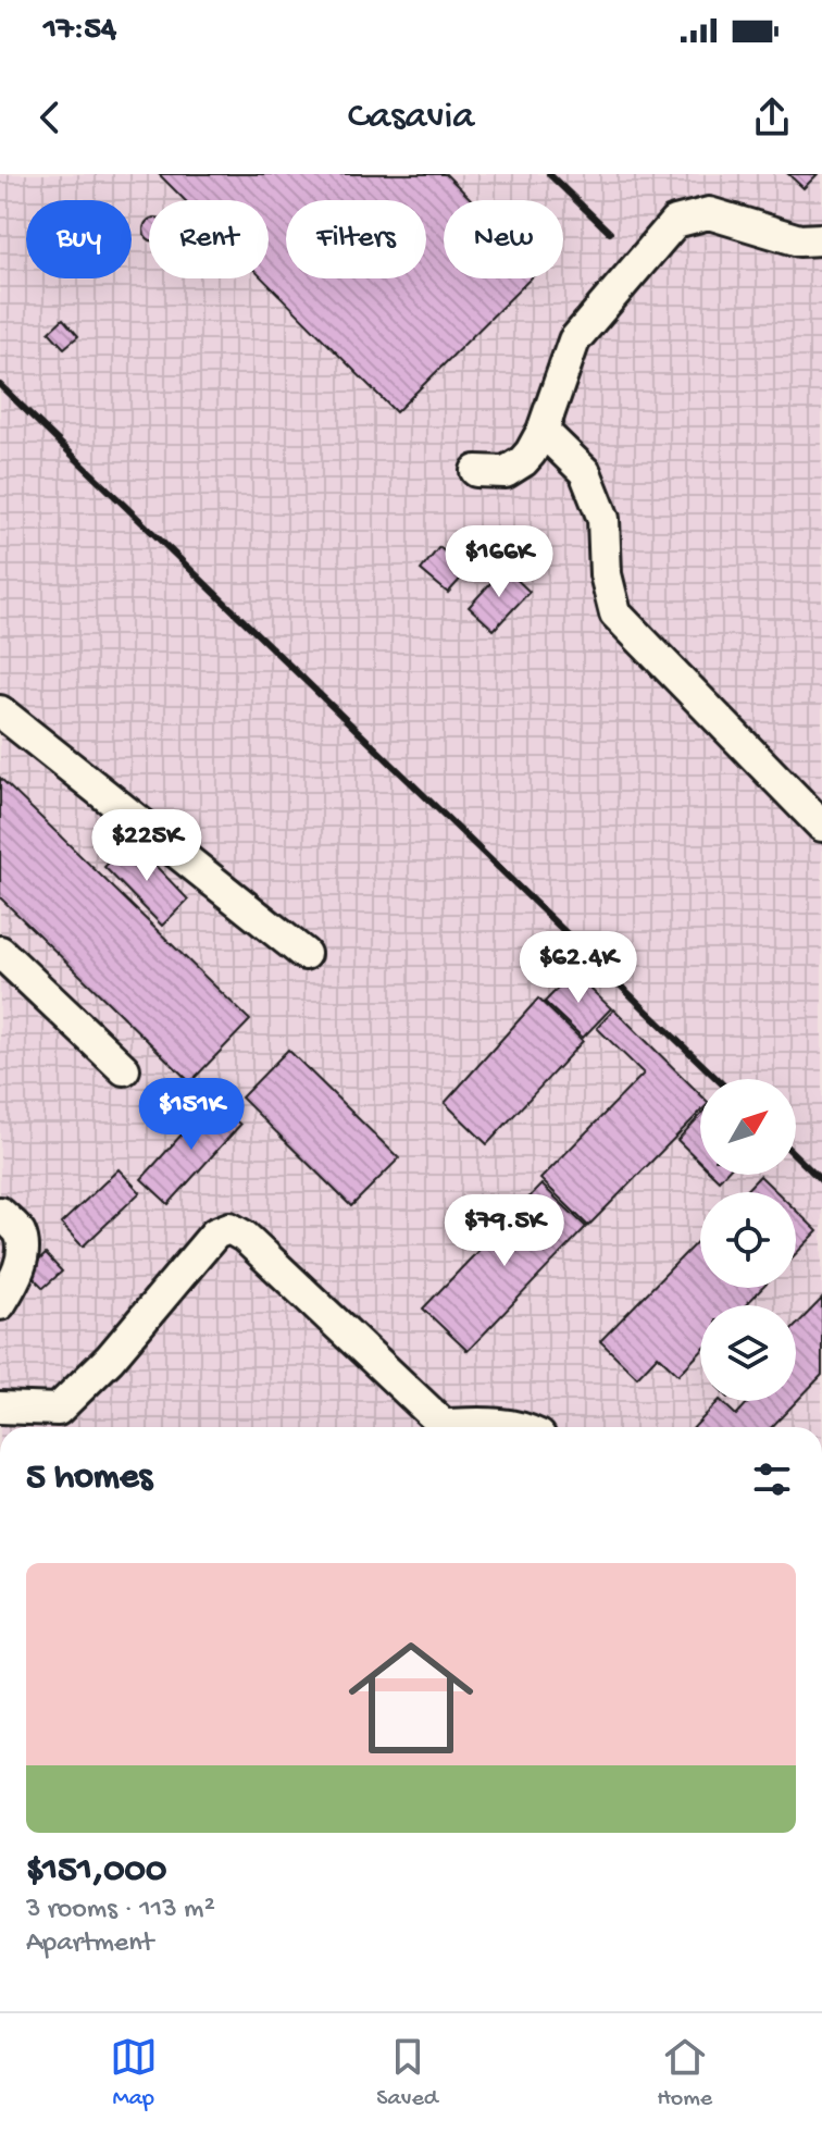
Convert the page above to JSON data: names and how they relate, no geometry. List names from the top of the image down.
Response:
{
  "north": "top right",
  "page": {
    "status": "17:54",
    "header": "Casavia",
    "chip": [
      "Buy",
      "Rent",
      "Filters",
      "New"
    ],
    "price": [
      "$166K",
      "$225K",
      "$62.4K",
      "$151K",
      "$79.5K"
    ],
    "heading": "5 homes",
    "list": [
      {
        "name": "$151,000",
        "note": "3 rooms · 113 m² · Apartment"
      }
    ],
    "tabs": ["Map", "Saved", "Home"]
  }
}
